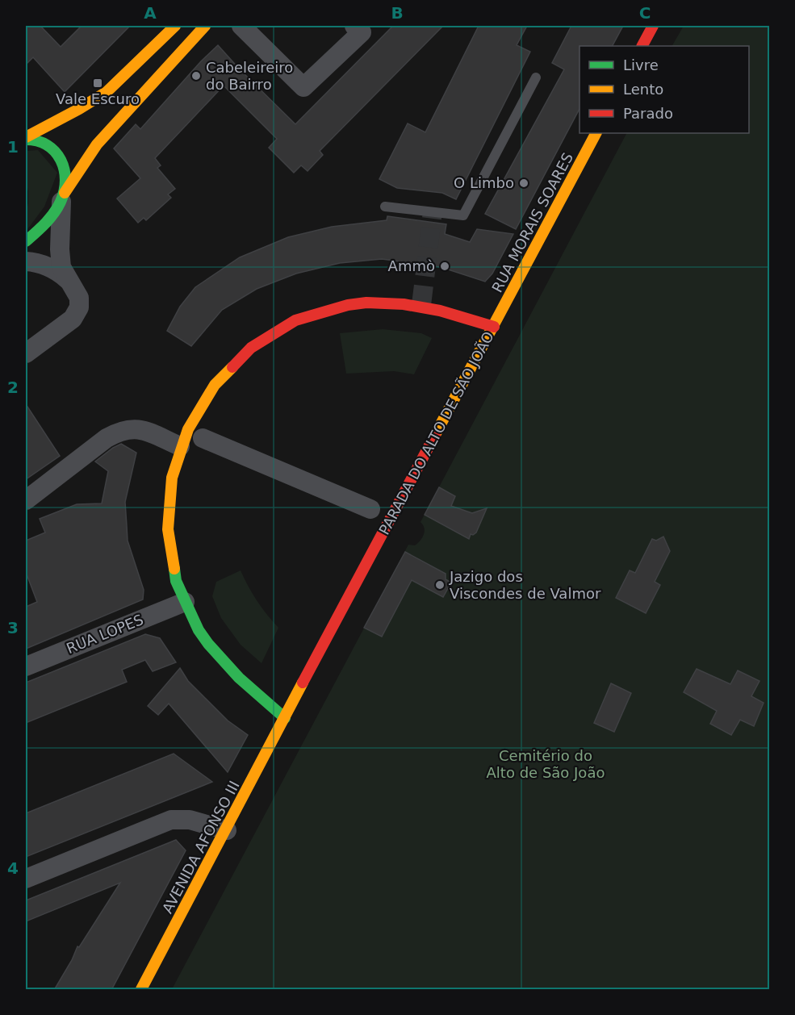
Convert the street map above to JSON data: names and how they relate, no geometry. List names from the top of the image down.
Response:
{
  "streets": {
    "street": [
      "RUA MORAIS SOARES",
      "PARADA DO ALTO DE SÃO JOÃO",
      "RUA LOPES",
      "AVENIDA AFONSO III"
    ]
  },
  "crossings": [
    ["RUA MORAIS SOARES", "PARADA DO ALTO DE SÃO JOÃO"],
    ["PARADA DO ALTO DE SÃO JOÃO", "RUA LOPES"],
    ["PARADA DO ALTO DE SÃO JOÃO", "AVENIDA AFONSO III"]
  ],
  "parks": ["Cemitério do Alto de São João"],
  "places": {
    "other": [
      "Cabeleireiro do Bairro",
      "O Limbo",
      "Ammò",
      "Jazigo dos Viscondes de Valmor"
    ],
    "transit": ["Vale Escuro"]
  },
  "legend": ["Livre", "Lento", "Parado"],
  "grid": {
    "columns": ["A", "B", "C"],
    "rows": [
      "1",
      "2",
      "3",
      "4"
    ]
  }
}
